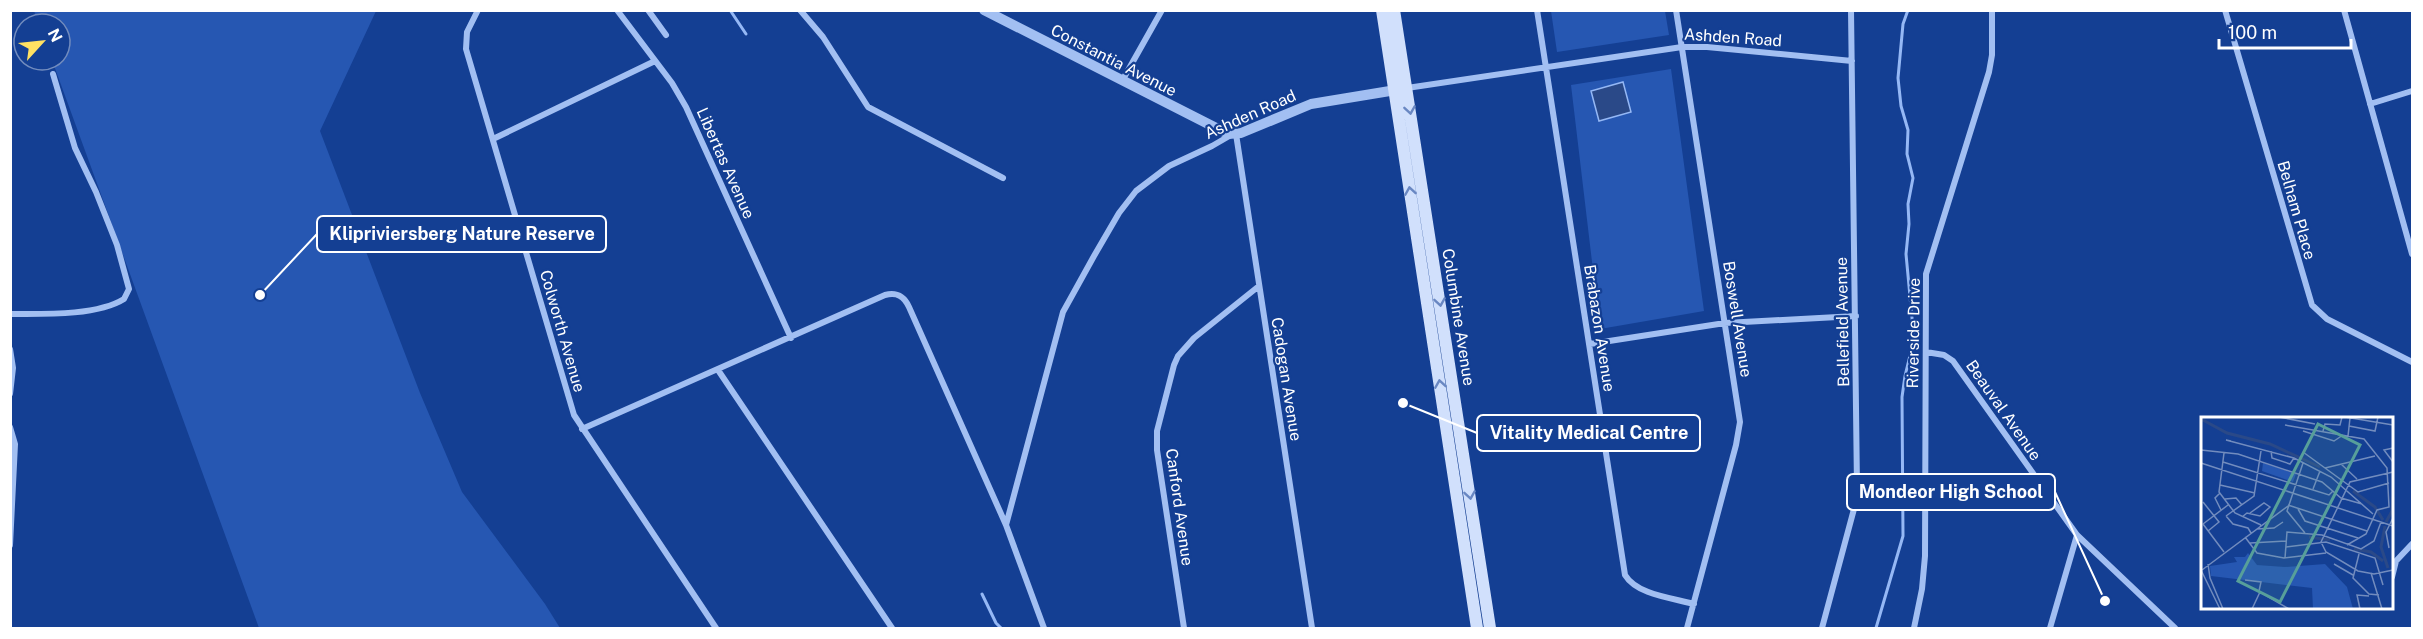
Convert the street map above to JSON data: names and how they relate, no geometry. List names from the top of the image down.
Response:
{
  "streets": {
    "main road": ["Columbine Avenue"],
    "street": [
      "Ashden Road",
      "Constantia Avenue",
      "Libertas Avenue",
      "Belham Place",
      "Boswell Avenue",
      "Bellefield Avenue",
      "Brabazon Avenue",
      "Colworth Avenue",
      "Riverside Drive",
      "Cadogan Avenue",
      "Beauval Avenue",
      "Canford Avenue"
    ]
  },
  "crossings": [
    ["Ashden Road", "Constantia Avenue"],
    ["Ashden Road", "Columbine Avenue"],
    ["Ashden Road", "Boswell Avenue"],
    ["Ashden Road", "Bellefield Avenue"],
    ["Ashden Road", "Brabazon Avenue"],
    ["Ashden Road", "Cadogan Avenue"],
    ["Constantia Avenue", "Cadogan Avenue"],
    ["Boswell Avenue", "Brabazon Avenue"],
    ["Riverside Drive", "Beauval Avenue"],
    ["Cadogan Avenue", "Canford Avenue"]
  ],
  "places": ["Klipriviersberg Nature Reserve", "Vitality Medical Centre", "Mondeor High School"],
  "scale_bar": "100 m",
  "north": "top right"
}
